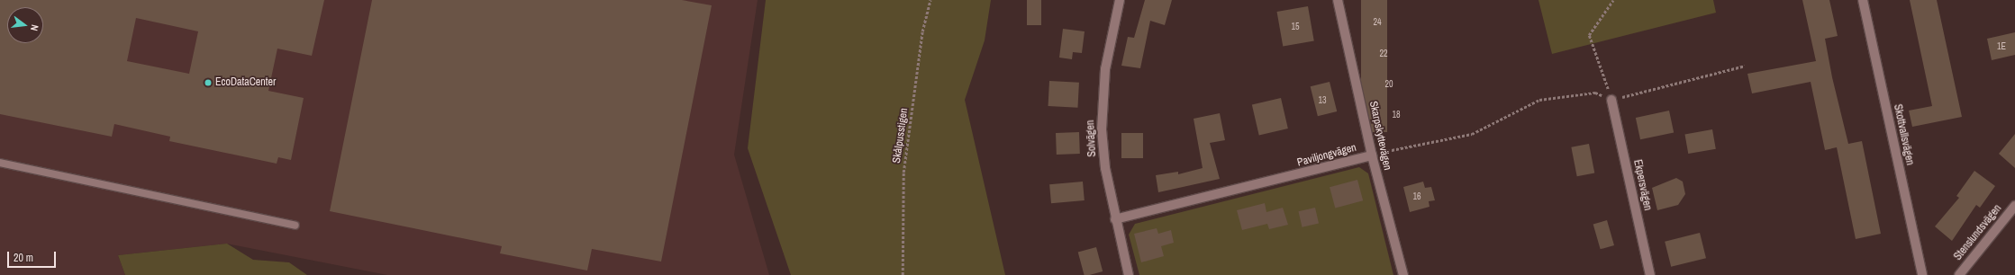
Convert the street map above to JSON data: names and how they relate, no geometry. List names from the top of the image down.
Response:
{
  "streets": {
    "street": [
      "Skottvallsvägen",
      "Skarpskyttevägen",
      "Solvägen",
      "Paviljongvägen",
      "Ekpersvägen",
      "Stenslundsvägen"
    ],
    "path": ["Skålpusstigen"]
  },
  "crossings": [
    ["Skarpskyttevägen", "Paviljongvägen"],
    ["Solvägen", "Paviljongvägen"]
  ],
  "places": ["EcoDataCenter"],
  "house_numbers": [
    "24",
    "15",
    "1E",
    "22",
    "20",
    "13",
    "18",
    "16"
  ],
  "scale_bar": "20 m",
  "north": "right"
}
